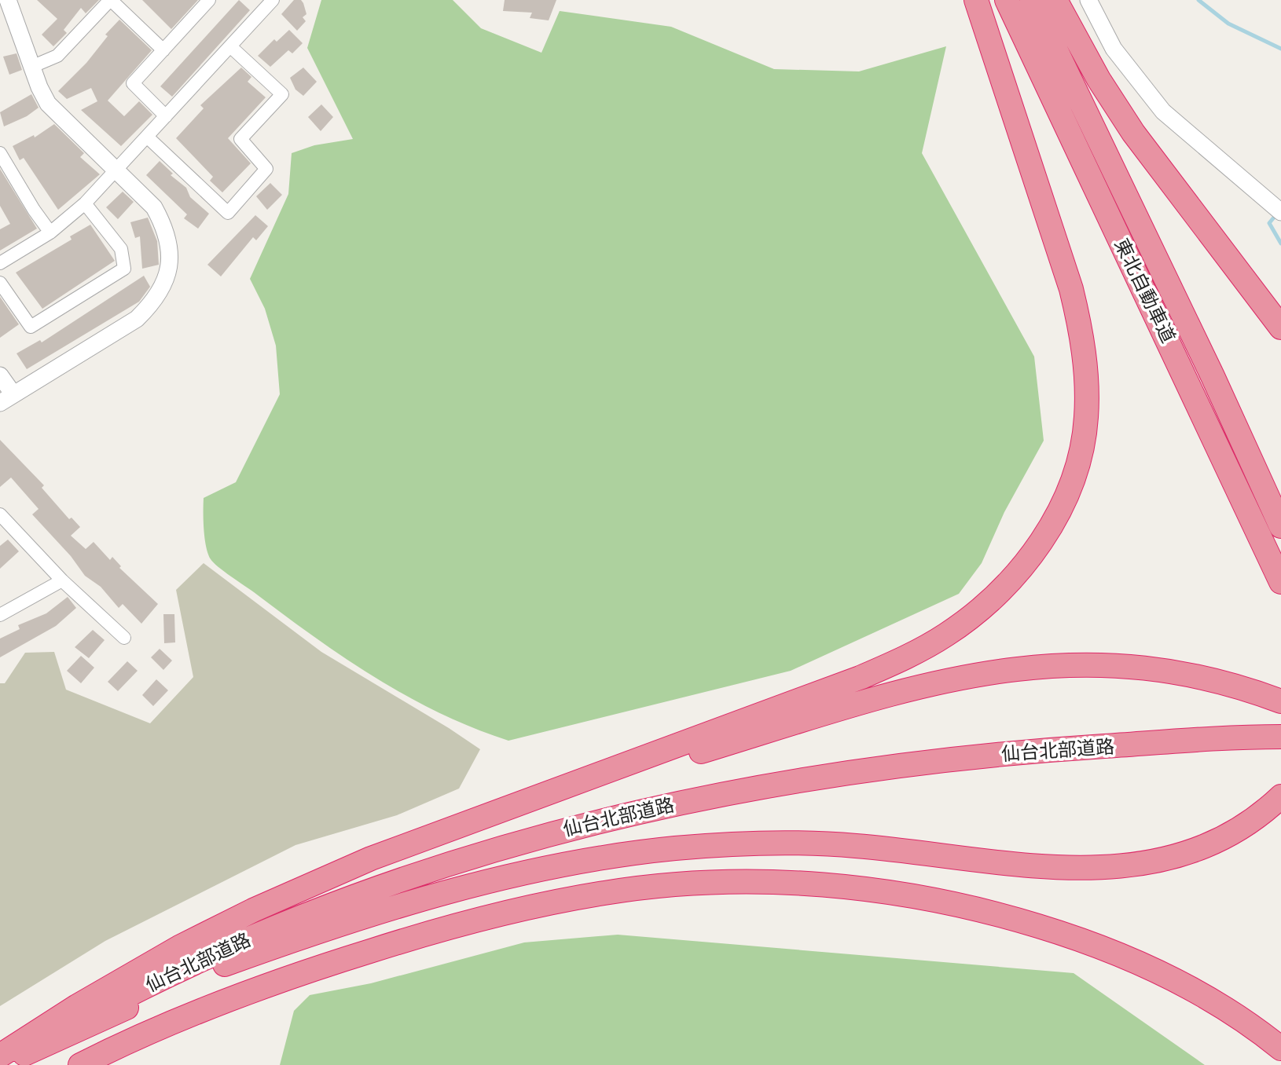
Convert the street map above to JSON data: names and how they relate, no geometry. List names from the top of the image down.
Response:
{
  "streets": {
    "highway": ["東北自動車道", "仙台北部道路"]
  }
}
